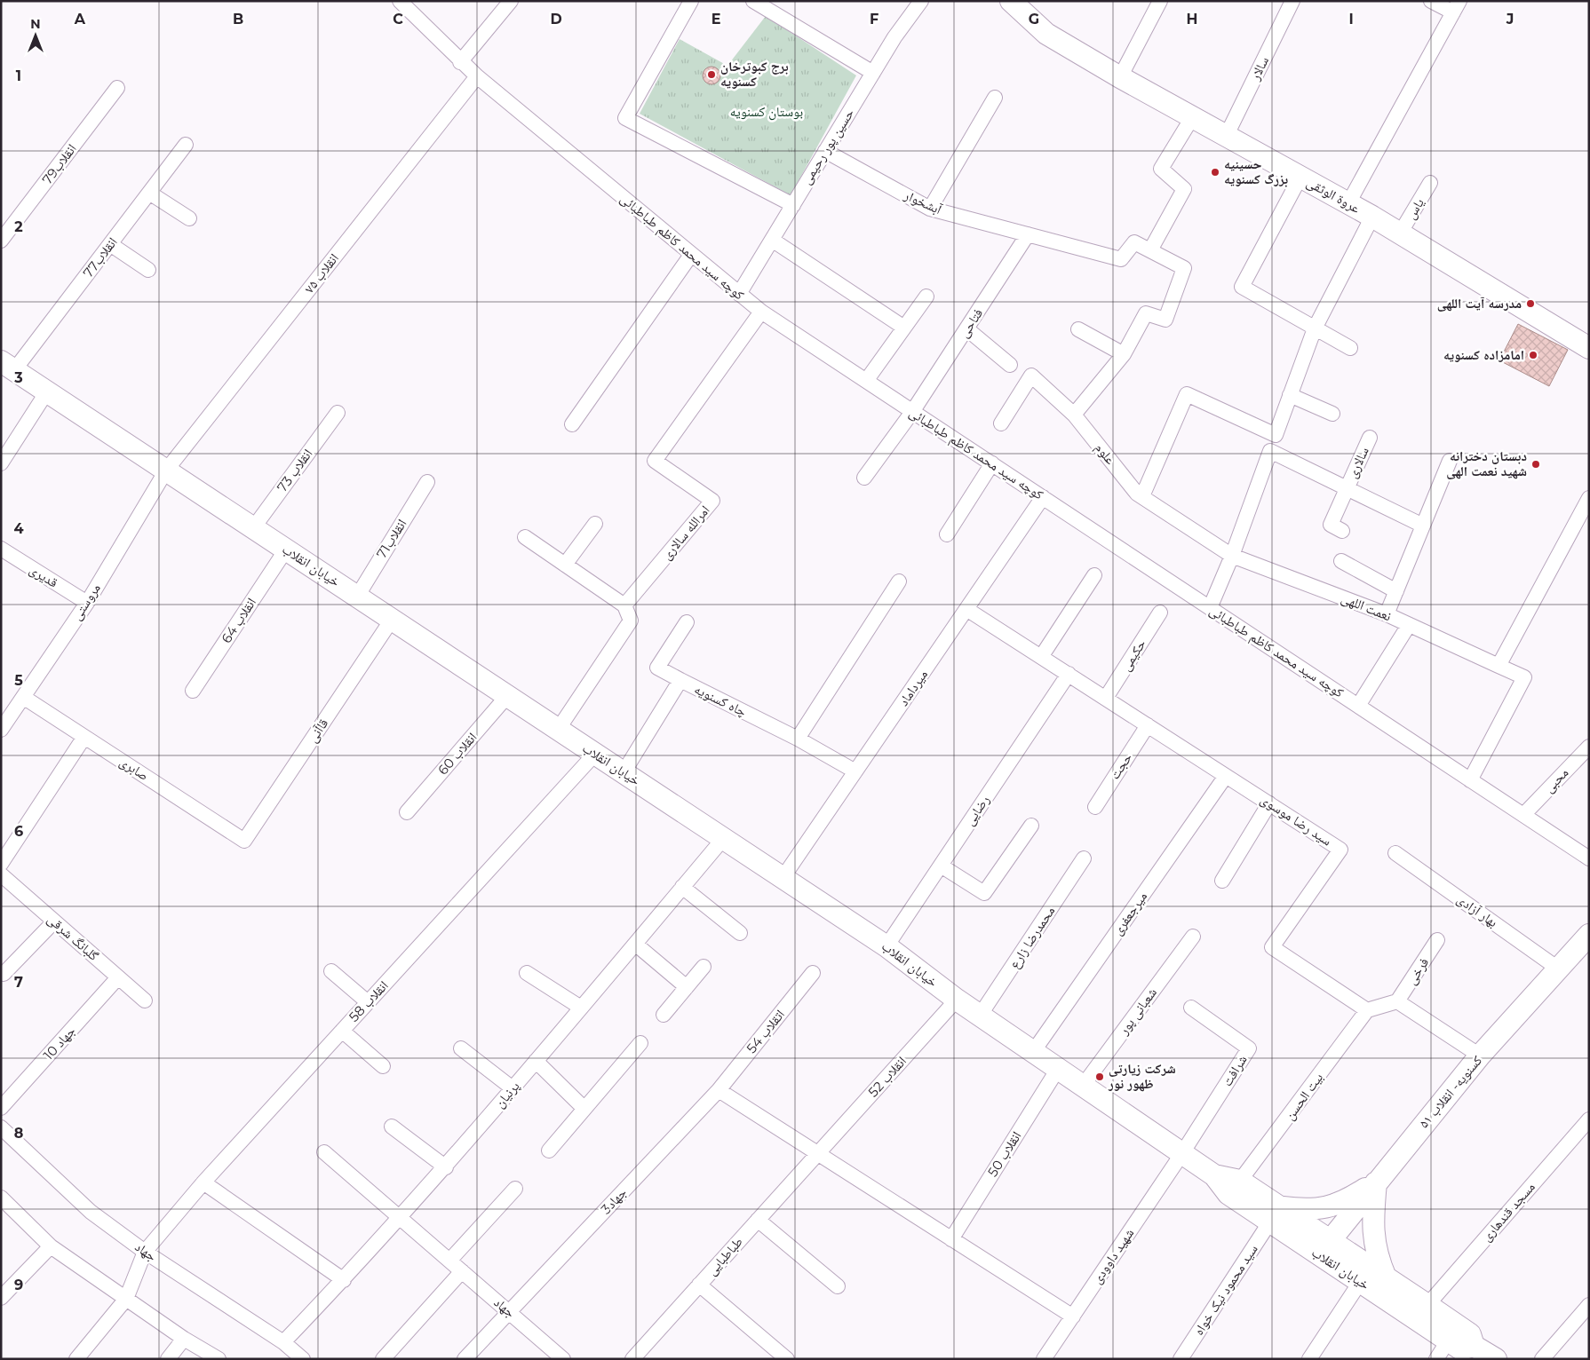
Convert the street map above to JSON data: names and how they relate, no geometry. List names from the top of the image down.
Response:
{
  "streets": {
    "main road": ["عروة الوثقی", "خیابان انقلاب", "کسنویه- انقلاب ۵۱"],
    "street": [
      "سالار",
      "حسین پور رحیمی",
      "انقلاب79",
      "آبشخوار",
      "یاس",
      "کوچه سید محمد کاظم طباطبائی",
      "انقلاب77",
      "انقلاب ۷۵",
      "فتاحی",
      "علوم",
      "سالاری",
      "انقلاب 73",
      "امرالله سالاری",
      "انقلاب71",
      "قدیری",
      "مروستی",
      "نعمت اللهی",
      "انقلاب 64",
      "حکیمی",
      "میرداماد",
      "چاه کسنویه",
      "قاآنی",
      "انقلاب 60",
      "حجت",
      "صابری",
      "محبی",
      "رضایی",
      "سید رضا موسوی",
      "بهار آزادی",
      "میرجعفری",
      "گلبانگ شرقی",
      "محمدرضا زارع",
      "فرخی",
      "انقلاب 58",
      "شعبانی پور",
      "اتقلاب 54",
      "جهاد 10",
      "شرافت",
      "انقلاب 52",
      "پرنیان",
      "بیت الحسن",
      "انقلاب 50",
      "جهاد3",
      "مسجد قندهاری",
      "جهاد",
      "طباطبایی",
      "شهید داوودی",
      "سید محمود نیک خواه"
    ]
  },
  "crossings": [
    ["سالار", "عروة الوثقی"],
    ["حسین پور رحیمی", "آبشخوار"],
    ["حسین پور رحیمی", "کوچه سید محمد کاظم طباطبائی"],
    ["عروة الوثقی", "یاس"],
    ["آبشخوار", "فتاحی"],
    ["کوچه سید محمد کاظم طباطبائی", "انقلاب ۷۵"],
    ["کوچه سید محمد کاظم طباطبائی", "فتاحی"],
    ["کوچه سید محمد کاظم طباطبائی", "امرالله سالاری"],
    ["کوچه سید محمد کاظم طباطبائی", "نعمت اللهی"],
    ["کوچه سید محمد کاظم طباطبائی", "میرداماد"],
    ["کوچه سید محمد کاظم طباطبائی", "محبی"],
    ["انقلاب77", "خیابان انقلاب"],
    ["انقلاب ۷۵", "خیابان انقلاب"],
    ["انقلاب ۷۵", "مروستی"],
    ["علوم", "نعمت اللهی"],
    ["انقلاب 73", "خیابان انقلاب"],
    ["انقلاب71", "خیابان انقلاب"],
    ["خیابان انقلاب", "مروستی"],
    ["خیابان انقلاب", "انقلاب 64"],
    ["خیابان انقلاب", "میرداماد"],
    ["خیابان انقلاب", "چاه کسنویه"],
    ["خیابان انقلاب", "قاآنی"],
    ["خیابان انقلاب", "انقلاب 60"],
    ["خیابان انقلاب", "رضایی"],
    ["خیابان انقلاب", "میرجعفری"],
    ["خیابان انقلاب", "محمدرضا زارع"],
    ["خیابان انقلاب", "انقلاب 58"],
    ["خیابان انقلاب", "شعبانی پور"],
    ["خیابان انقلاب", "شرافت"],
    ["خیابان انقلاب", "انقلاب 52"],
    ["خیابان انقلاب", "کسنویه- انقلاب ۵۱"],
    ["خیابان انقلاب", "پرنیان"],
    ["خیابان انقلاب", "بیت الحسن"],
    ["خیابان انقلاب", "انقلاب 50"],
    ["خیابان انقلاب", "مسجد قندهاری"],
    ["خیابان انقلاب", "شهید داوودی"],
    ["خیابان انقلاب", "سید محمود نیک خواه"],
    ["قدیری", "مروستی"],
    ["مروستی", "صابری"],
    ["حکیمی", "سید رضا موسوی"],
    ["میرداماد", "چاه کسنویه"],
    ["میرداماد", "سید رضا موسوی"],
    ["قاآنی", "صابری"],
    ["حجت", "سید رضا موسوی"],
    ["رضایی", "سید رضا موسوی"],
    ["سید رضا موسوی", "میرجعفری"],
    ["سید رضا موسوی", "بیت الحسن"],
    ["بهار آزادی", "کسنویه- انقلاب ۵۱"],
    ["گلبانگ شرقی", "جهاد 10"],
    ["انقلاب 58", "جهاد"],
    ["اتقلاب 54", "جهاد3"],
    ["شرافت", "شهید داوودی"],
    ["انقلاب 52", "طباطبایی"],
    ["پرنیان", "جهاد"],
    ["جهاد3", "جهاد"]
  ],
  "parks": ["بوستان کسنویه"],
  "places": [
    "برج کبوترخان کسنویه",
    "حسینیه بزرگ کسنویه",
    "مدرسه آیت اللهی",
    "امامزاده کسنویه",
    "دبستان دخترانه شهید نعمت الهی",
    "شرکت زیارتی ظهور نور"
  ],
  "north": "top",
  "grid": {
    "columns": [
      "A",
      "B",
      "C",
      "D",
      "E",
      "F",
      "G",
      "H",
      "I",
      "J"
    ],
    "rows": [
      "1",
      "2",
      "3",
      "4",
      "5",
      "6",
      "7",
      "8",
      "9"
    ]
  }
}
